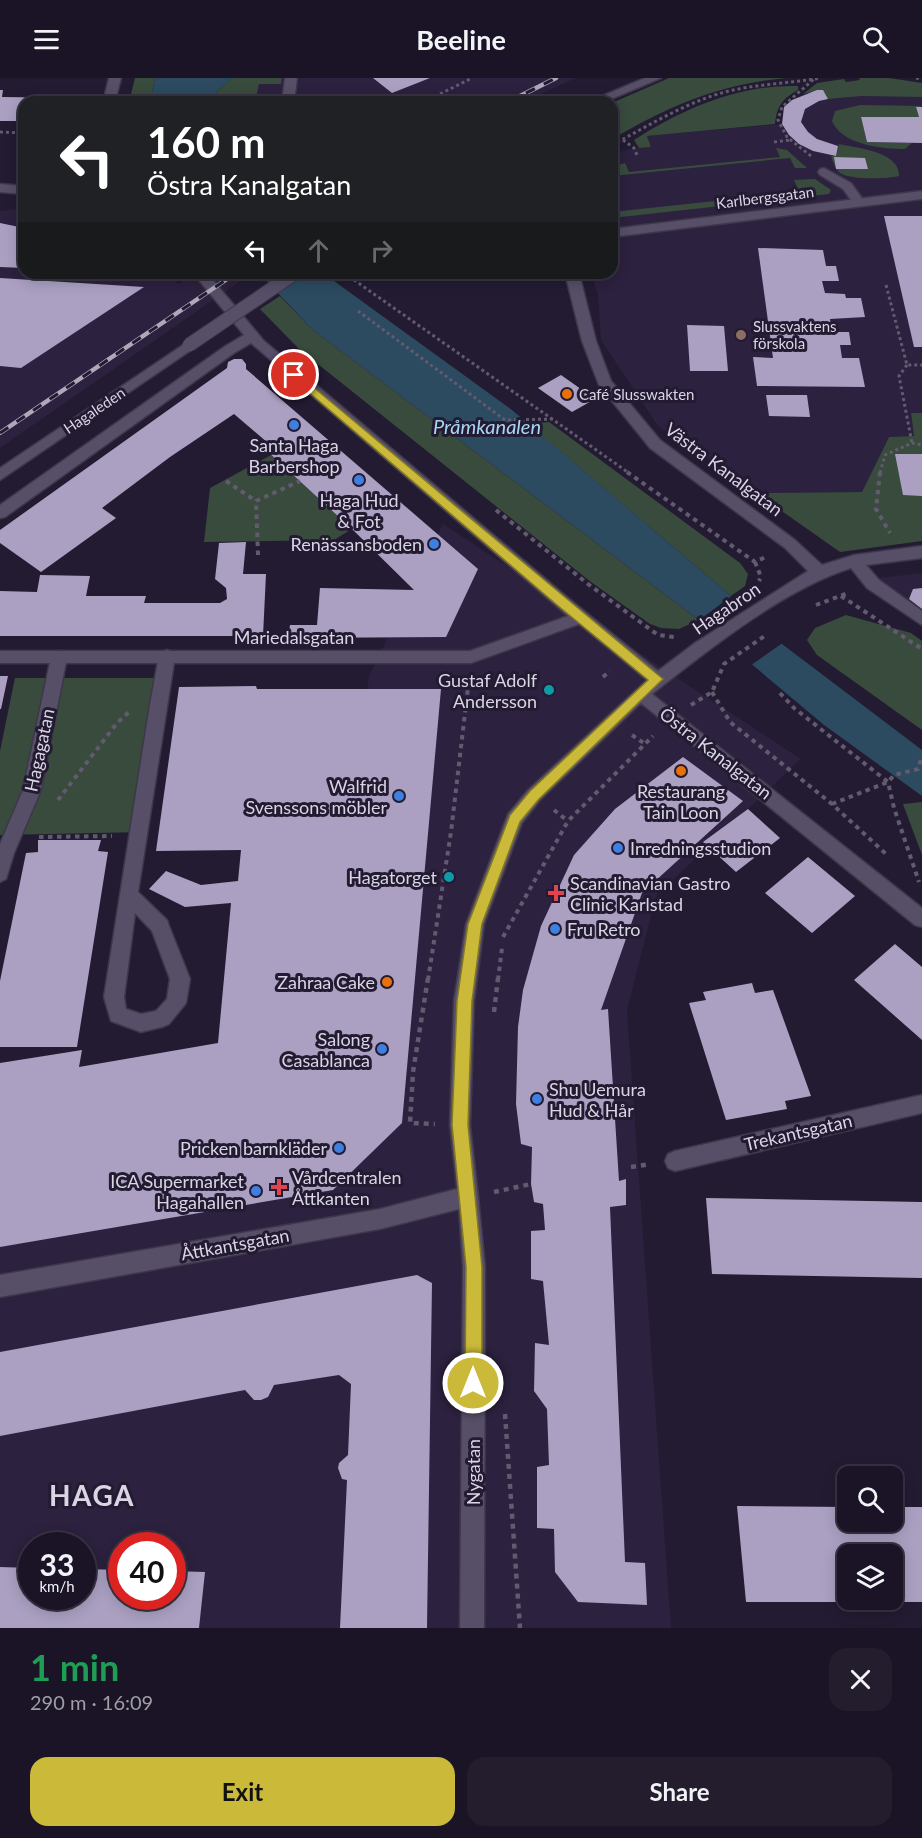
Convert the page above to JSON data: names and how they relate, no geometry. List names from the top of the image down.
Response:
{
  "streets": {
    "street": [
      "Karlbergsgatan",
      "Hagaleden",
      "Västra Kanalgatan",
      "Hagabron",
      "Mariedalsgatan",
      "Hagagatan",
      "Östra Kanalgatan",
      "Trekantsgatan",
      "Åttkantsgatan",
      "Nygatan"
    ]
  },
  "crossings": [
    ["Västra Kanalgatan", "Hagabron"],
    ["Hagabron", "Östra Kanalgatan"],
    ["Mariedalsgatan", "Hagagatan"],
    ["Mariedalsgatan", "Östra Kanalgatan"],
    ["Östra Kanalgatan", "Nygatan"],
    ["Åttkantsgatan", "Nygatan"]
  ],
  "districts": ["HAGA"],
  "water": ["Pråmkanalen"],
  "places": {
    "other": [
      "Slussvaktens förskola",
      "Café Slusswakten",
      "Santa Haga Barbershop",
      "Haga Hud & Fot",
      "Renässansboden",
      "Gustaf Adolf Andersson",
      "Restaurang Tain Loon",
      "Walfrid Svenssons möbler",
      "Inredningsstudion",
      "Hagatorget",
      "Fru Retro",
      "Zahraa Cake",
      "Salong Casablanca",
      "Shu Uemura Hud & Hår",
      "Pricken barnkläder",
      "ICA Supermarket Hagahallen"
    ],
    "health": ["Scandinavian Gastro Clinic Karlstad", "Vårdcentralen Åttkanten"]
  },
  "page": {
    "header": "Beeline",
    "turn": ["160 m", "Östra Kanalgatan"],
    "speed": "33 km/h",
    "limit": "40",
    "heading": ["1 min", "290 m · 16:09"],
    "buttons": ["Exit", "Share"]
  }
}
